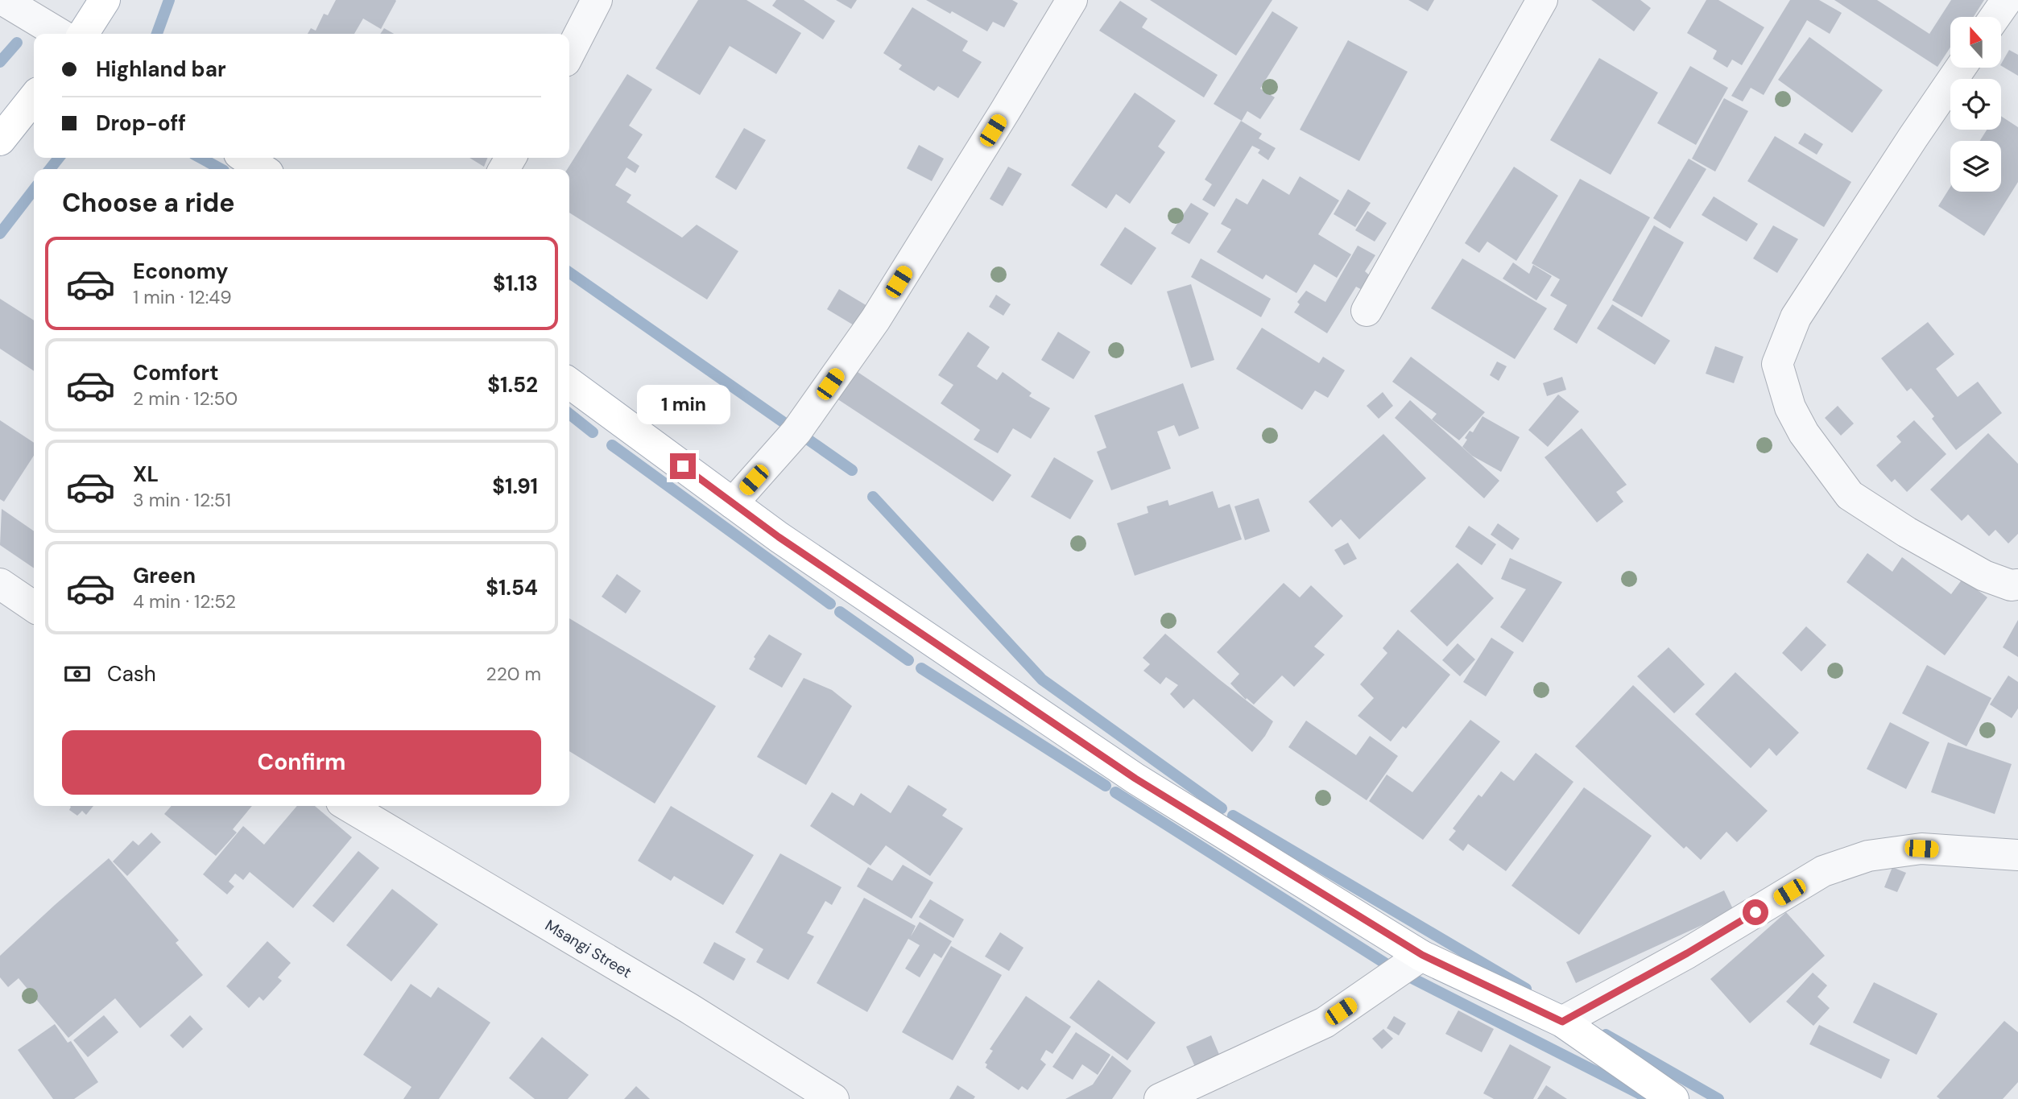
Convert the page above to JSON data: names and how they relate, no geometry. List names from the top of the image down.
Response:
{
  "streets": {
    "street": ["Msangi Street"]
  },
  "north": "top",
  "page": {
    "banner": ["Highland bar", "Drop-off"],
    "heading": "Choose a ride",
    "list": [
      {
        "name": "Economy",
        "note": "1 min · 12:49",
        "value": "$1.13"
      },
      {
        "name": "Comfort",
        "note": "2 min · 12:50",
        "value": "$1.52"
      },
      {
        "name": "XL",
        "note": "3 min · 12:51",
        "value": "$1.91"
      },
      {
        "name": "Green",
        "note": "4 min · 12:52",
        "value": "$1.54"
      }
    ],
    "bubble": "1 min",
    "pay": ["Cash", "220 m"],
    "buttons": "Confirm"
  }
}
